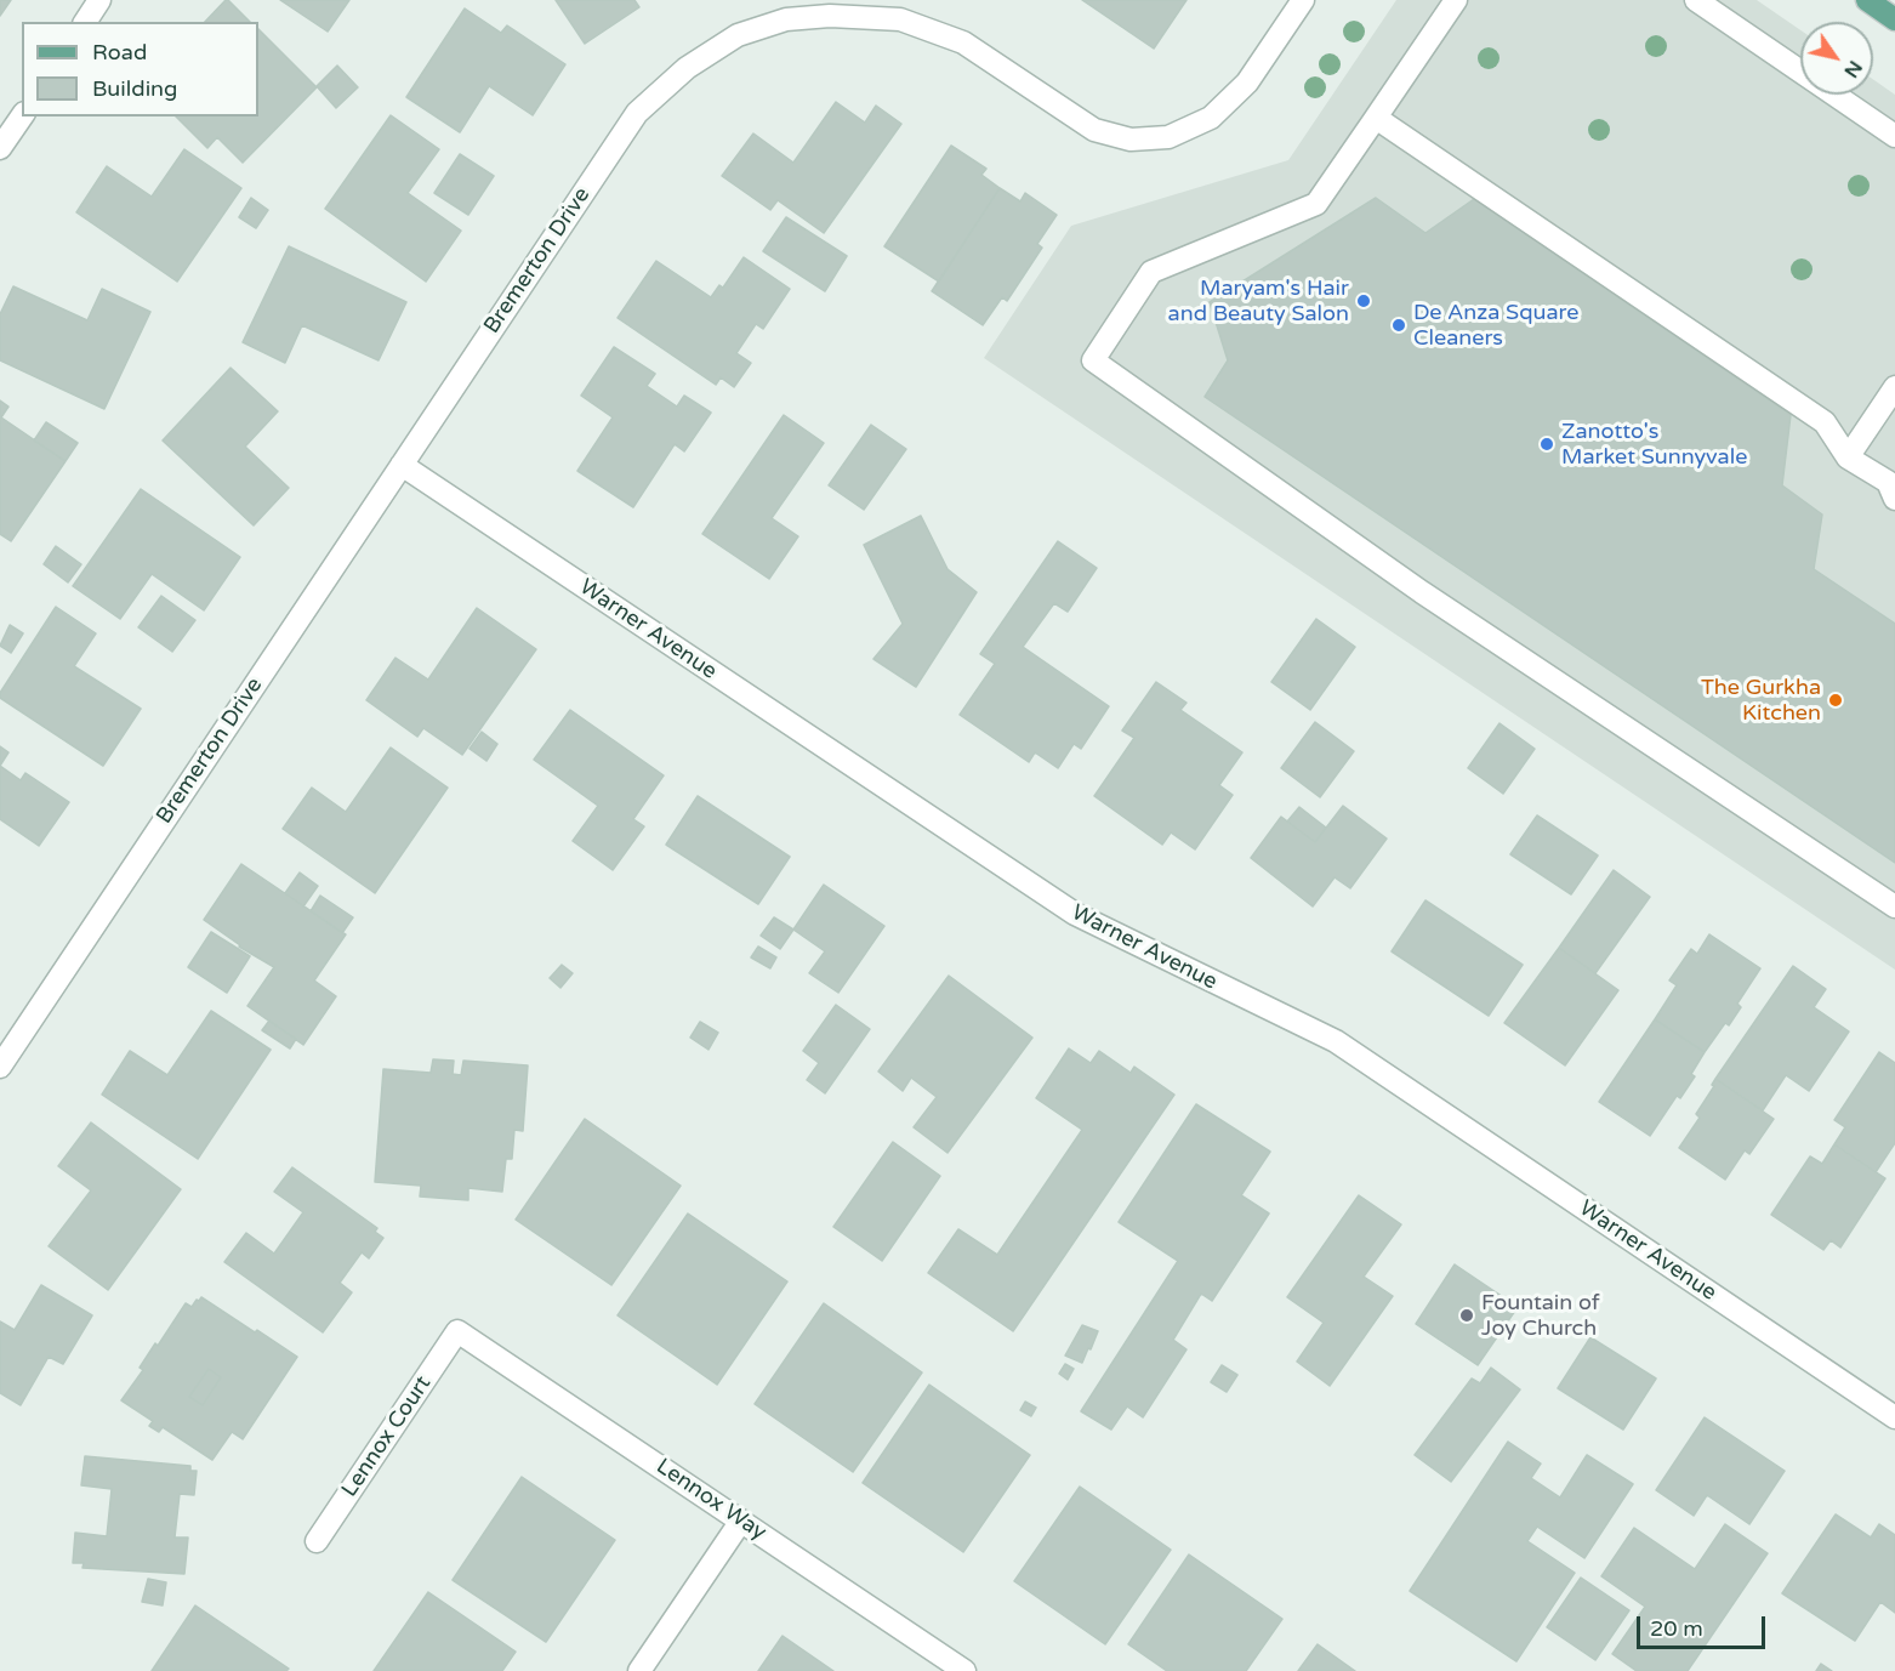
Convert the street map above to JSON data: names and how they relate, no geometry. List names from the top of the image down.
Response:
{
  "streets": {
    "street": [
      "Bremerton Drive",
      "Warner Avenue",
      "Lennox Court",
      "Lennox Way"
    ]
  },
  "crossings": [
    ["Bremerton Drive", "Warner Avenue"],
    ["Lennox Court", "Lennox Way"]
  ],
  "places": [
    "Maryam's Hair and Beauty Salon",
    "De Anza Square Cleaners",
    "Zanotto's Market Sunnyvale",
    "The Gurkha Kitchen",
    "Fountain of Joy Church"
  ],
  "legend": ["Road", "Building"],
  "scale_bar": "20 m",
  "north": "bottom right"
}
